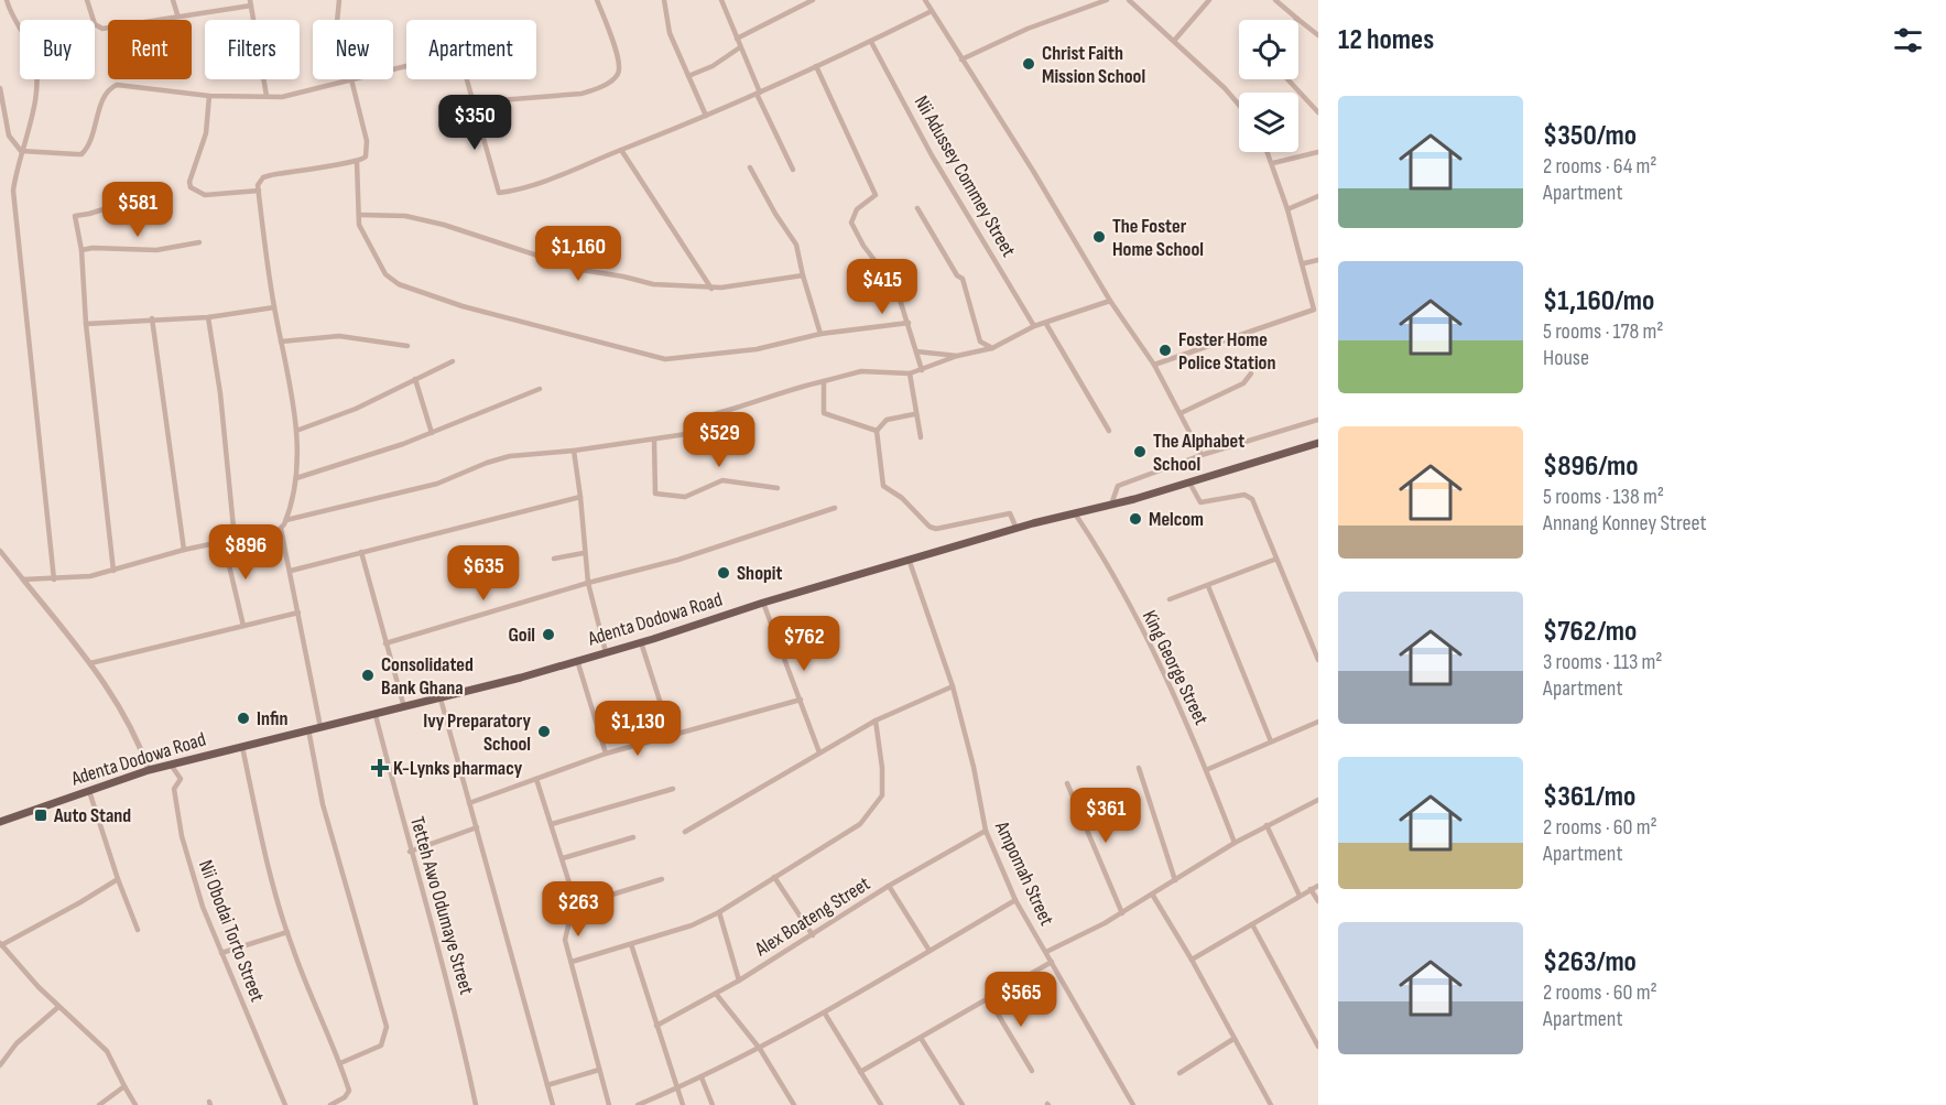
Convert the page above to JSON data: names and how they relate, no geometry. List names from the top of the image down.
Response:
{
  "streets": {
    "main road": ["Adenta Dodowa Road"],
    "street": [
      "Nii Adussey Commey Street",
      "King George Street",
      "Ampomah Street",
      "Tetteh Awo Odumaye Street",
      "Alex Boateng Street",
      "Nii Obodai Torto Street"
    ]
  },
  "crossings": [
    ["Adenta Dodowa Road", "King George Street"],
    ["Adenta Dodowa Road", "Ampomah Street"],
    ["Adenta Dodowa Road", "Tetteh Awo Odumaye Street"],
    ["Adenta Dodowa Road", "Nii Obodai Torto Street"],
    ["Ampomah Street", "Alex Boateng Street"]
  ],
  "places": {
    "other": [
      "Christ Faith Mission School",
      "The Foster Home School",
      "Foster Home Police Station",
      "The Alphabet School",
      "Melcom",
      "Shopit",
      "Goil",
      "Consolidated Bank Ghana",
      "Infin",
      "Ivy Preparatory School"
    ],
    "health": ["K-Lynks pharmacy"],
    "transit": ["Auto Stand"]
  },
  "page": {
    "heading": "12 homes",
    "chip": [
      "Buy",
      "Rent",
      "Filters",
      "New",
      "Apartment"
    ],
    "list": [
      {
        "name": "$350/mo",
        "note": "2 rooms · 64 m² · Apartment"
      },
      {
        "name": "$1,160/mo",
        "note": "5 rooms · 178 m² · House"
      },
      {
        "name": "$896/mo",
        "note": "5 rooms · 138 m² · Annang Konney Street"
      },
      {
        "name": "$762/mo",
        "note": "3 rooms · 113 m² · Apartment"
      },
      {
        "name": "$361/mo",
        "note": "2 rooms · 60 m² · Apartment"
      },
      {
        "name": "$263/mo",
        "note": "2 rooms · 60 m² · Apartment"
      }
    ],
    "price": [
      "$350",
      "$581",
      "$1,160",
      "$415",
      "$529",
      "$896",
      "$635",
      "$762",
      "$1,130",
      "$361",
      "$263",
      "$565"
    ]
  }
}
